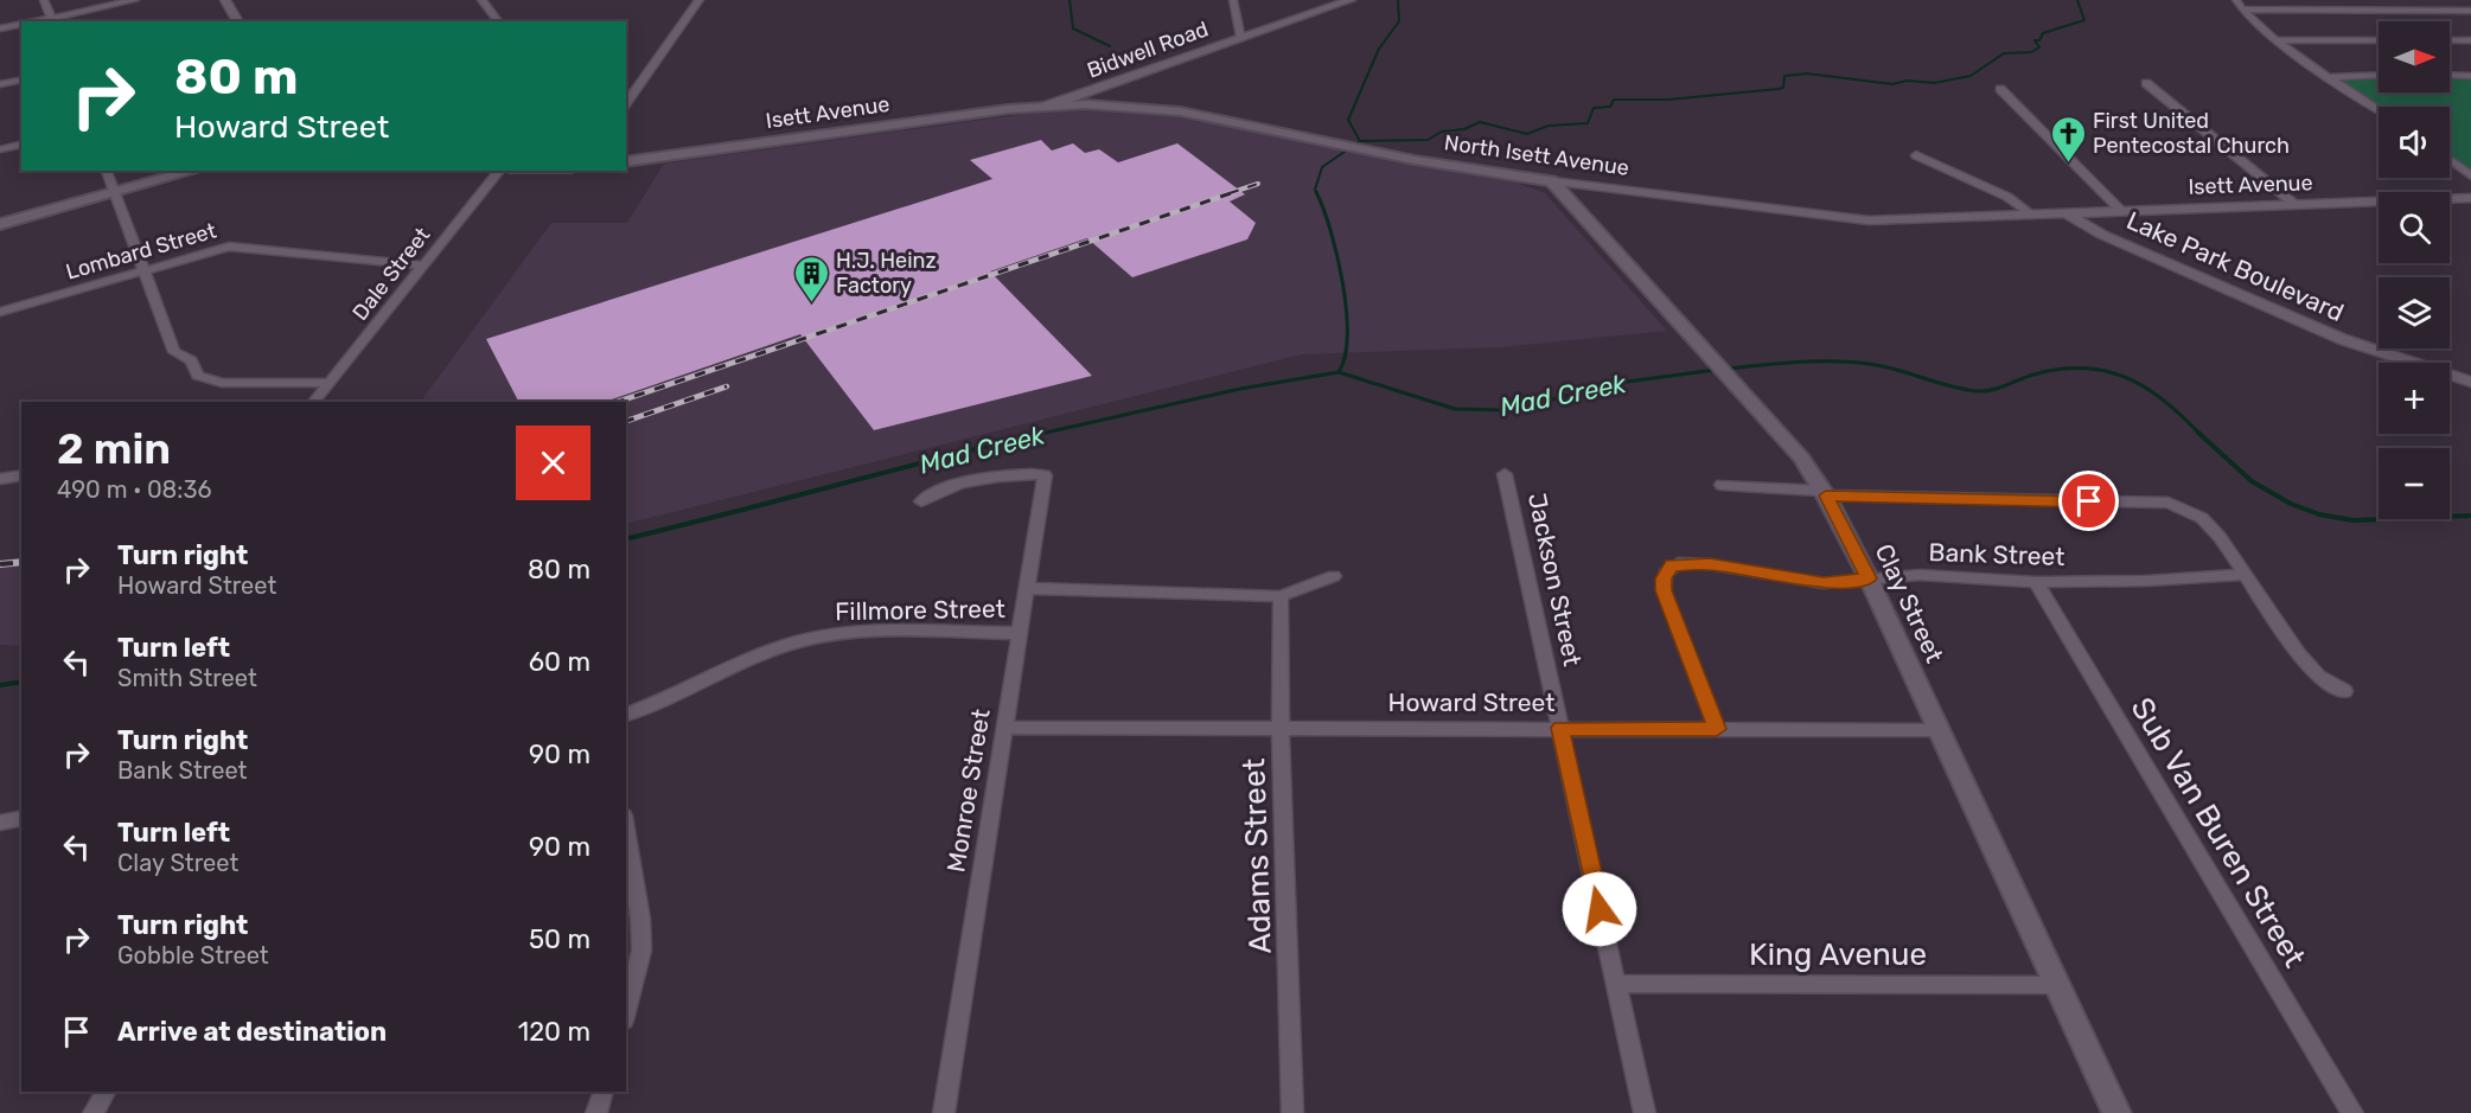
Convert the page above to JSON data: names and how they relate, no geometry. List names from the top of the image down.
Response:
{
  "streets": {
    "main road": ["Isett Avenue", "North Isett Avenue", "Clay Street"],
    "street": [
      "Bidwell Road",
      "Lombard Street",
      "Lake Park Boulevard",
      "Dale Street",
      "Bank Street",
      "Jackson Street",
      "Fillmore Street",
      "Howard Street",
      "Monroe Street",
      "Sub Van Buren Street",
      "Adams Street",
      "King Avenue"
    ]
  },
  "crossings": [
    ["Bidwell Road", "Isett Avenue"],
    ["Bidwell Road", "North Isett Avenue"],
    ["Isett Avenue", "North Isett Avenue"],
    ["Isett Avenue", "Lake Park Boulevard"],
    ["North Isett Avenue", "Clay Street"],
    ["Lombard Street", "Dale Street"],
    ["Bank Street", "Clay Street"],
    ["Bank Street", "Howard Street"],
    ["Bank Street", "Sub Van Buren Street"],
    ["Jackson Street", "Howard Street"],
    ["Jackson Street", "King Avenue"],
    ["Clay Street", "Howard Street"],
    ["Clay Street", "King Avenue"],
    ["Fillmore Street", "Monroe Street"],
    ["Fillmore Street", "Adams Street"],
    ["Howard Street", "Monroe Street"],
    ["Howard Street", "Adams Street"]
  ],
  "water": ["Mad Creek"],
  "places": {
    "church": ["First United Pentecostal Church"],
    "building": ["H.J. Heinz Factory"]
  },
  "north": "right",
  "page": {
    "map_buttons": ["+", "−"],
    "turn": ["80 m", "Howard Street"],
    "heading": ["2 min", "490 m · 08:36"],
    "list": [
      {
        "name": "Turn right",
        "note": "Howard Street",
        "value": "80 m"
      },
      {
        "name": "Turn left",
        "note": "Smith Street",
        "value": "60 m"
      },
      {
        "name": "Turn right",
        "note": "Bank Street",
        "value": "90 m"
      },
      {
        "name": "Turn left",
        "note": "Clay Street",
        "value": "90 m"
      },
      {
        "name": "Turn right",
        "note": "Gobble Street",
        "value": "50 m"
      },
      {
        "name": "Arrive at destination",
        "value": "120 m"
      }
    ]
  }
}
